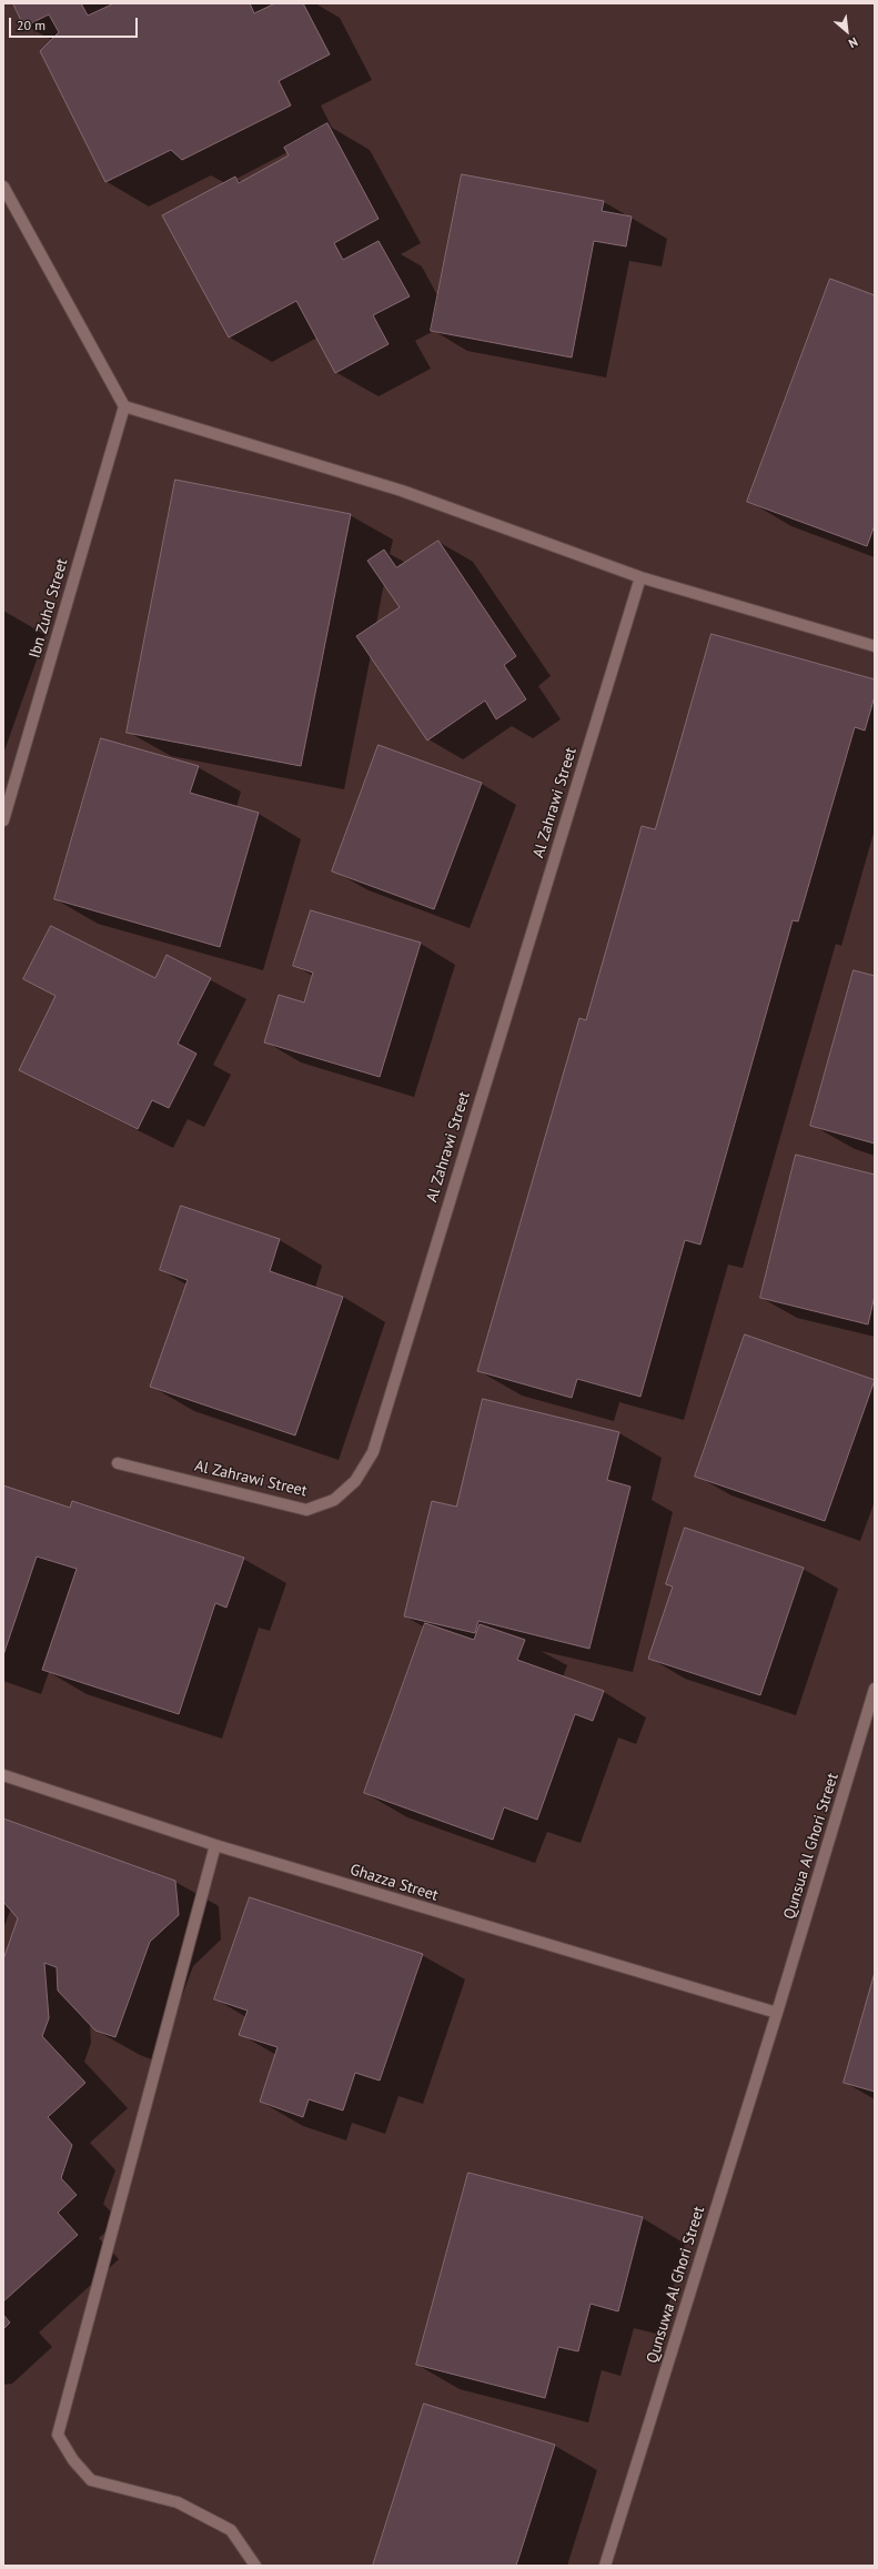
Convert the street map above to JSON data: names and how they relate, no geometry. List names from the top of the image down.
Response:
{
  "streets": {
    "street": [
      "Ibn Zuhd Street",
      "Al Zahrawi Street",
      "Qunsua Al Ghori Street",
      "Ghazza Street",
      "Qunsuwa Al Ghori Street"
    ]
  },
  "crossings": [
    ["Qunsua Al Ghori Street", "Ghazza Street"],
    ["Qunsua Al Ghori Street", "Qunsuwa Al Ghori Street"],
    ["Ghazza Street", "Qunsuwa Al Ghori Street"]
  ],
  "scale_bar": "20 m",
  "north": "bottom right"
}
